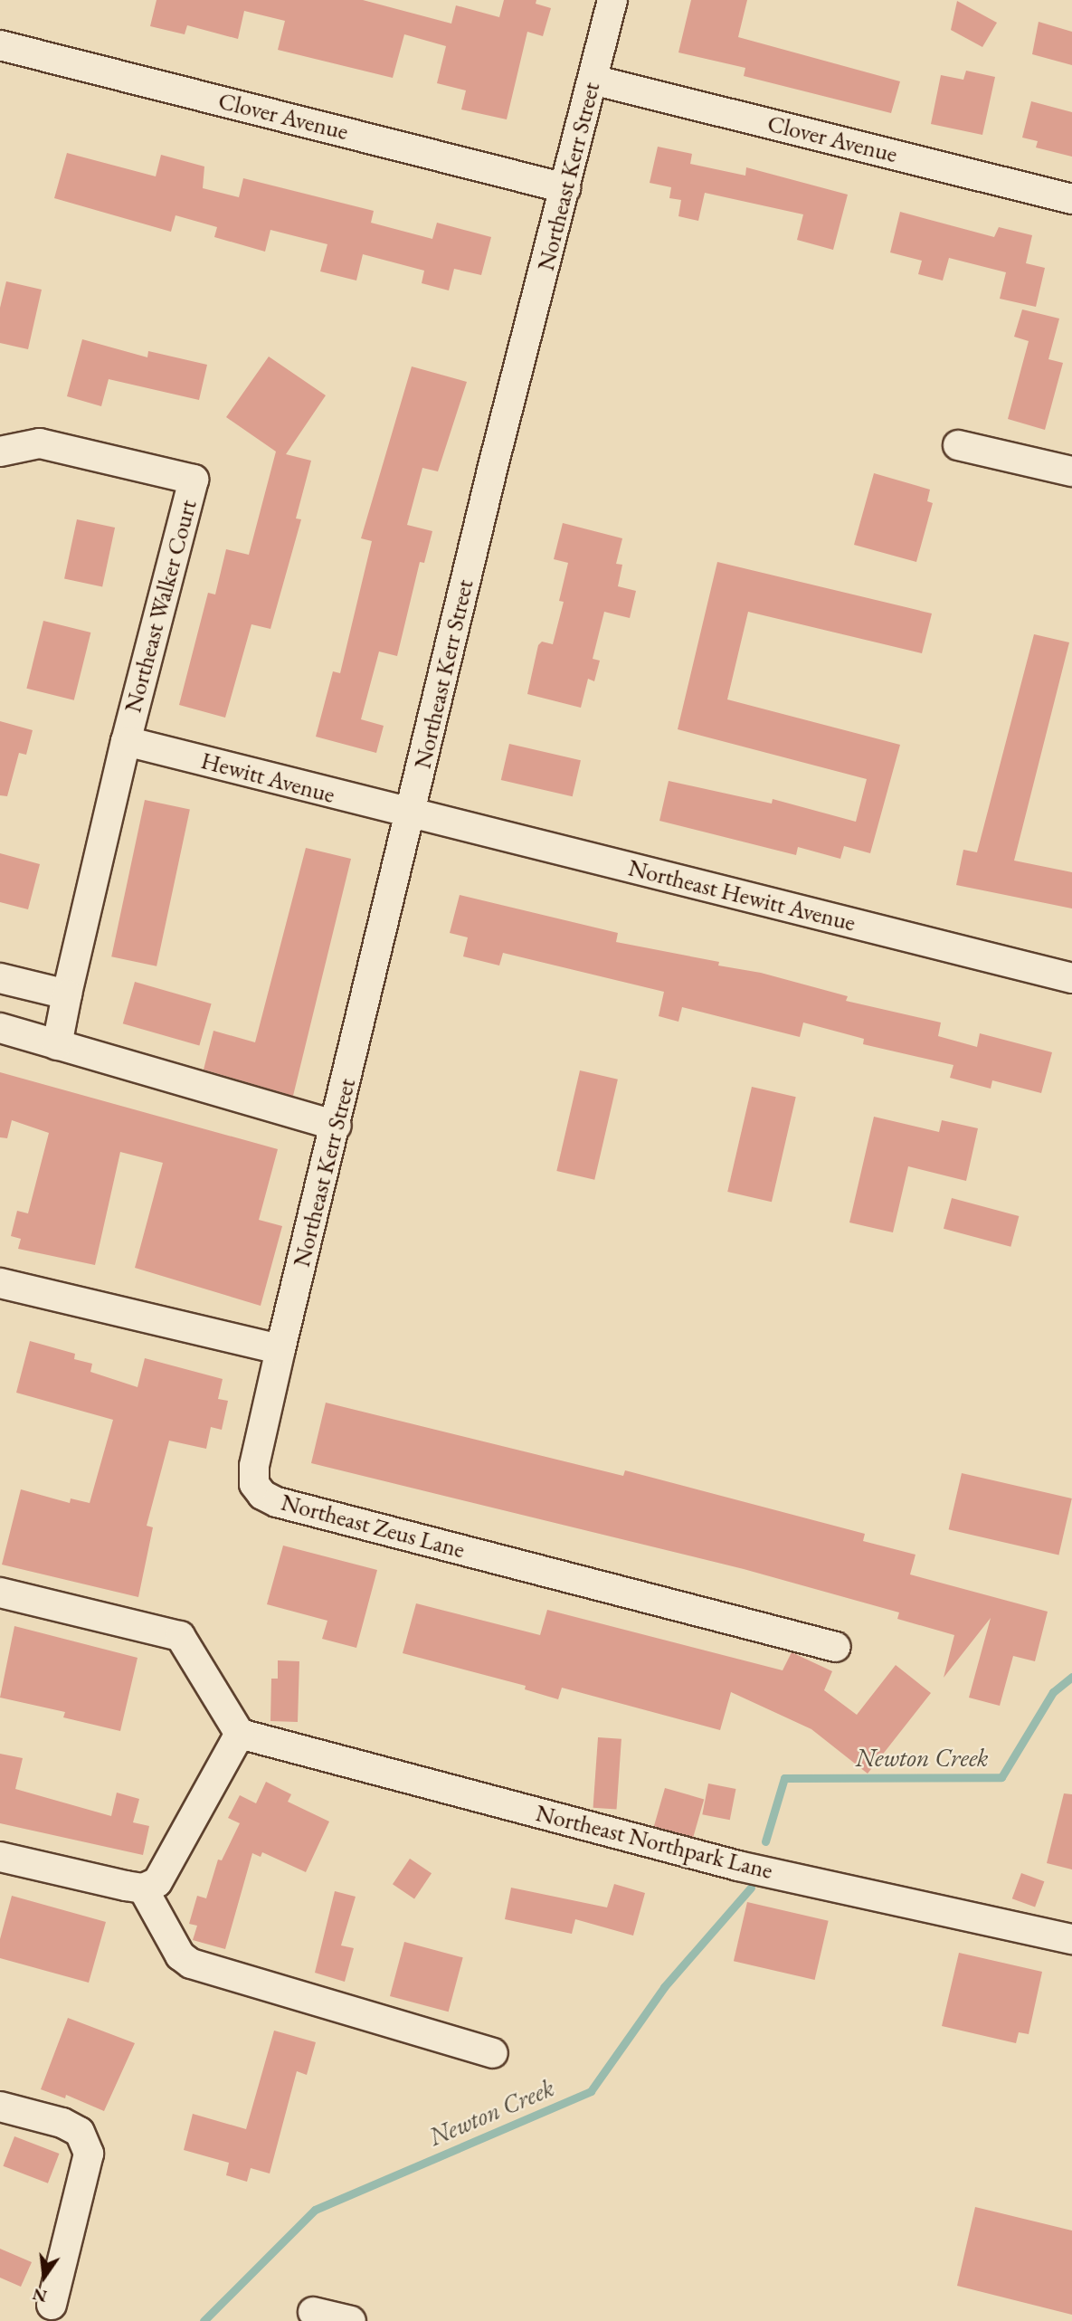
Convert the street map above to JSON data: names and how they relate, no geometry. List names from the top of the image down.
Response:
{
  "streets": {
    "street": [
      "Clover Avenue",
      "Northeast Kerr Street",
      "Northeast Walker Court",
      "Hewitt Avenue",
      "Northeast Hewitt Avenue",
      "Northeast Zeus Lane",
      "Northeast Northpark Lane"
    ]
  },
  "crossings": [
    ["Clover Avenue", "Northeast Kerr Street"],
    ["Northeast Kerr Street", "Hewitt Avenue"],
    ["Northeast Kerr Street", "Northeast Hewitt Avenue"],
    ["Northeast Kerr Street", "Northeast Zeus Lane"],
    ["Northeast Walker Court", "Hewitt Avenue"],
    ["Hewitt Avenue", "Northeast Hewitt Avenue"]
  ],
  "water": ["Newton Creek"],
  "north": "bottom"
}
